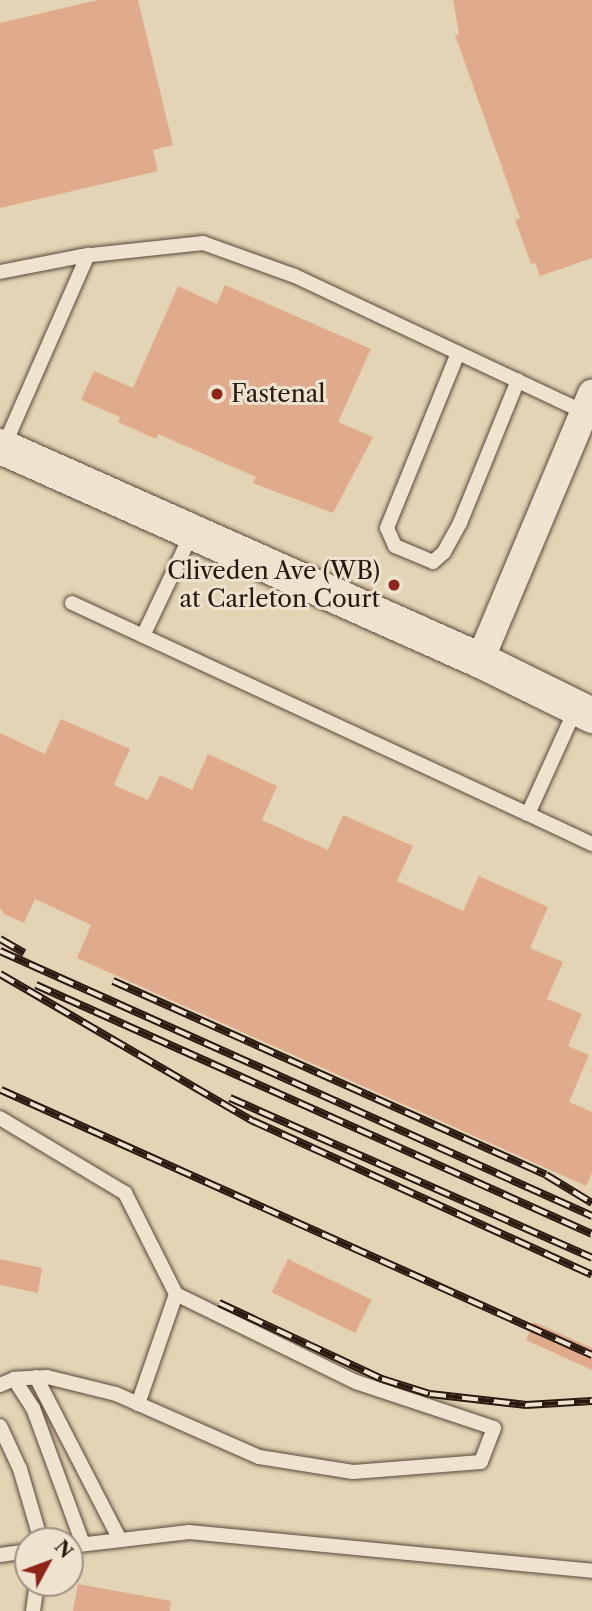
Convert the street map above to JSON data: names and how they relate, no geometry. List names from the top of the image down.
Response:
{
  "places": ["Fastenal", "Cliveden Ave (WB) at Carleton Court"],
  "north": "top right"
}
